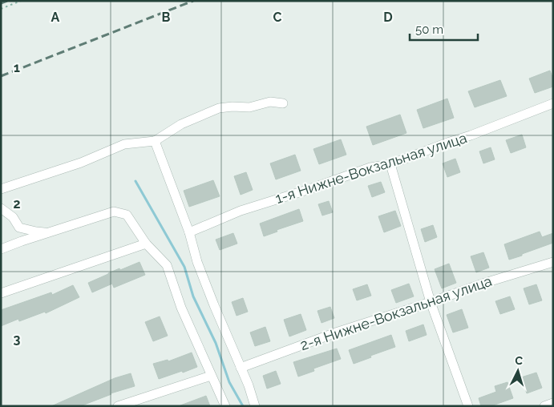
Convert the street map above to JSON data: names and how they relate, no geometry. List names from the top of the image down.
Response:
{
  "streets": {
    "street": ["1-я Нижне-Вокзальная улица", "2-я Нижне-Вокзальная улица"]
  },
  "scale_bar": "50 m",
  "north": "top",
  "grid": {
    "columns": [
      "A",
      "B",
      "C",
      "D"
    ],
    "rows": ["1", "2", "3"]
  }
}
